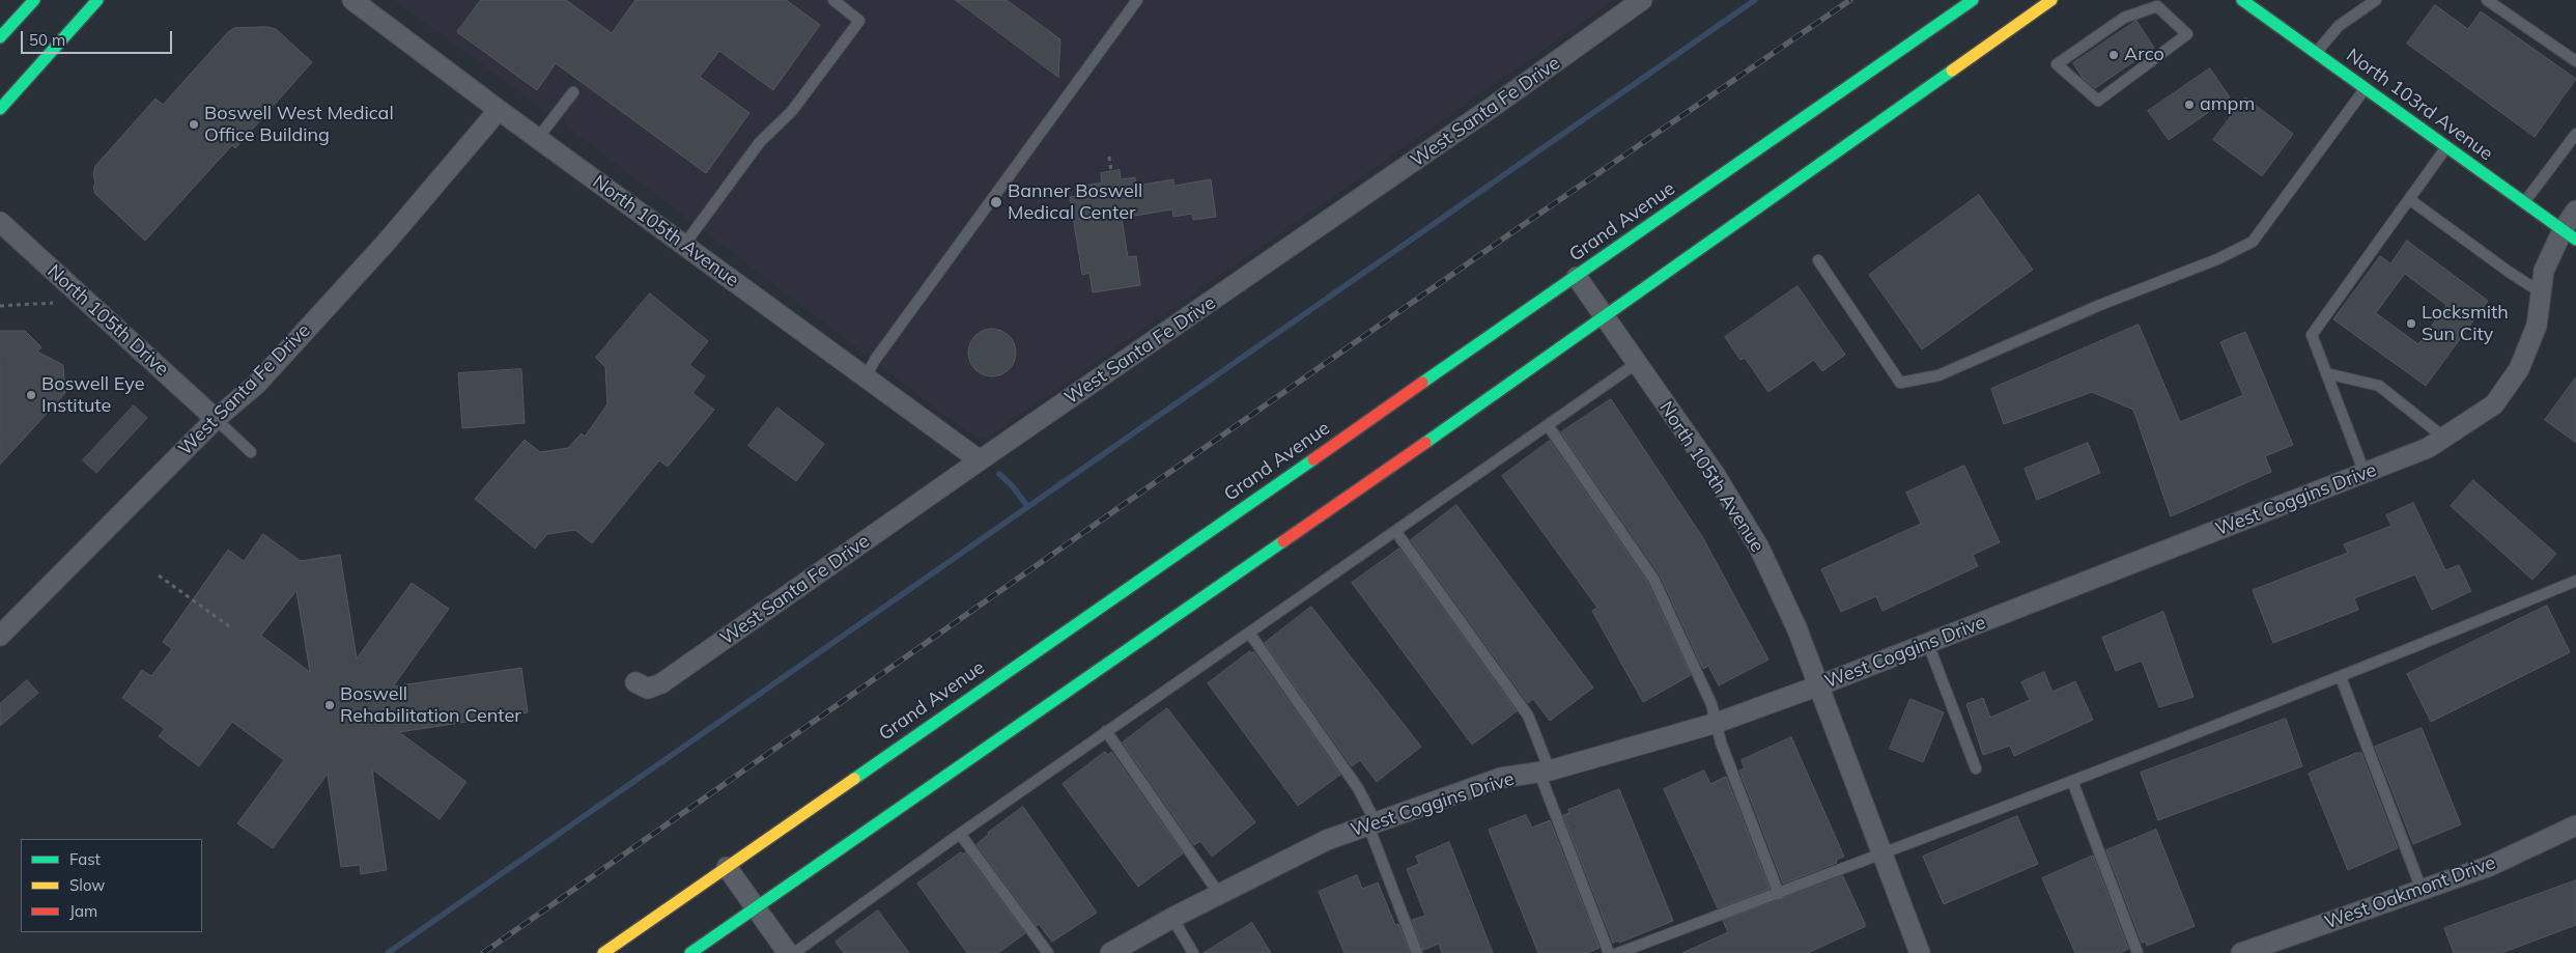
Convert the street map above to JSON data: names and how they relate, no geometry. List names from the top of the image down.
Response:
{
  "streets": {
    "main road": ["North 103rd Avenue", "Grand Avenue"],
    "street": [
      "West Santa Fe Drive",
      "North 105th Avenue",
      "North 105th Drive",
      "West Coggins Drive",
      "West Oakmont Drive"
    ]
  },
  "crossings": [
    ["North 103rd Avenue", "West Coggins Drive"],
    ["West Santa Fe Drive", "North 105th Avenue"],
    ["West Santa Fe Drive", "North 105th Drive"],
    ["Grand Avenue", "North 105th Avenue"],
    ["North 105th Avenue", "West Coggins Drive"]
  ],
  "places": [
    "Arco",
    "ampm",
    "Boswell West Medical Office Building",
    "Banner Boswell Medical Center",
    "Locksmith Sun City",
    "Boswell Eye Institute",
    "Boswell Rehabilitation Center"
  ],
  "legend": ["Fast", "Slow", "Jam"],
  "scale_bar": "50 m"
}
